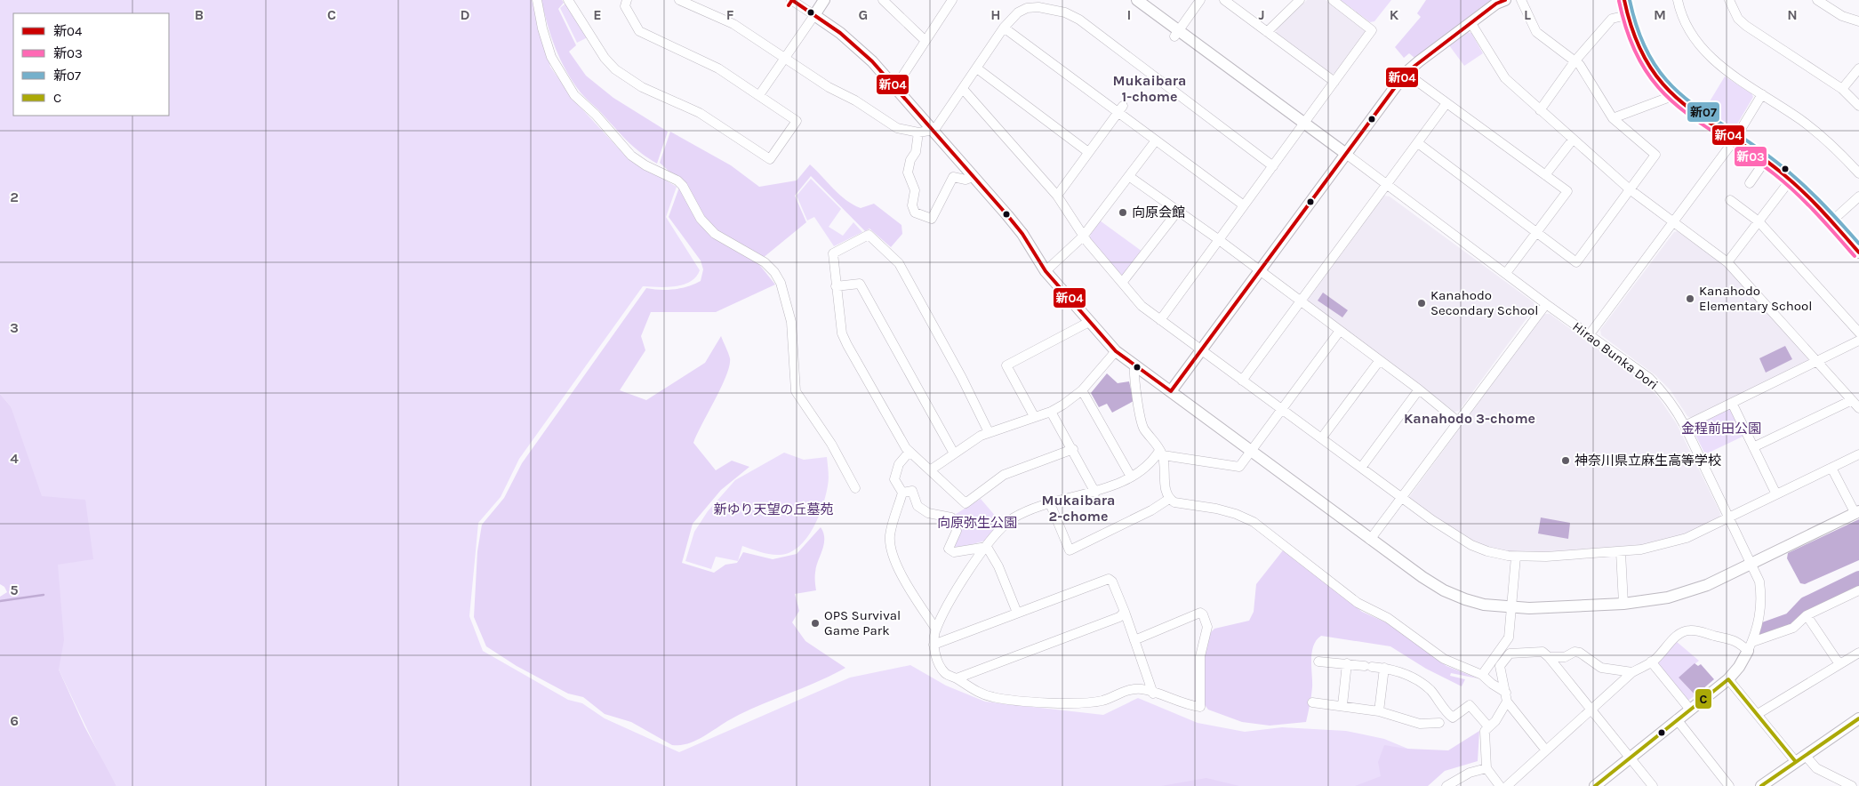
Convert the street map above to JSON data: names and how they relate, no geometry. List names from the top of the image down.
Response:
{
  "streets": {
    "street": ["Hirao Bunka Dori"]
  },
  "districts": ["Mukaibara 1-chome", "Kanahodo 3-chome", "Mukaibara 2-chome"],
  "parks": ["金程前田公園", "新ゆり天望の丘墓苑", "向原弥生公園"],
  "places": [
    "向原会館",
    "Kanahodo Elementary School",
    "Kanahodo Secondary School",
    "神奈川県立麻生高等学校",
    "OPS Survival Game Park"
  ],
  "lines": [
    "transit line 新04",
    "transit line 新07",
    "transit line 新03",
    "transit line C"
  ],
  "legend": [
    "新04",
    "新03",
    "新07",
    "C"
  ],
  "grid": {
    "columns": [
      "B",
      "C",
      "D",
      "E",
      "F",
      "G",
      "H",
      "I",
      "J",
      "K",
      "L",
      "M",
      "N"
    ],
    "rows": [
      "2",
      "3",
      "4",
      "5",
      "6"
    ]
  }
}
